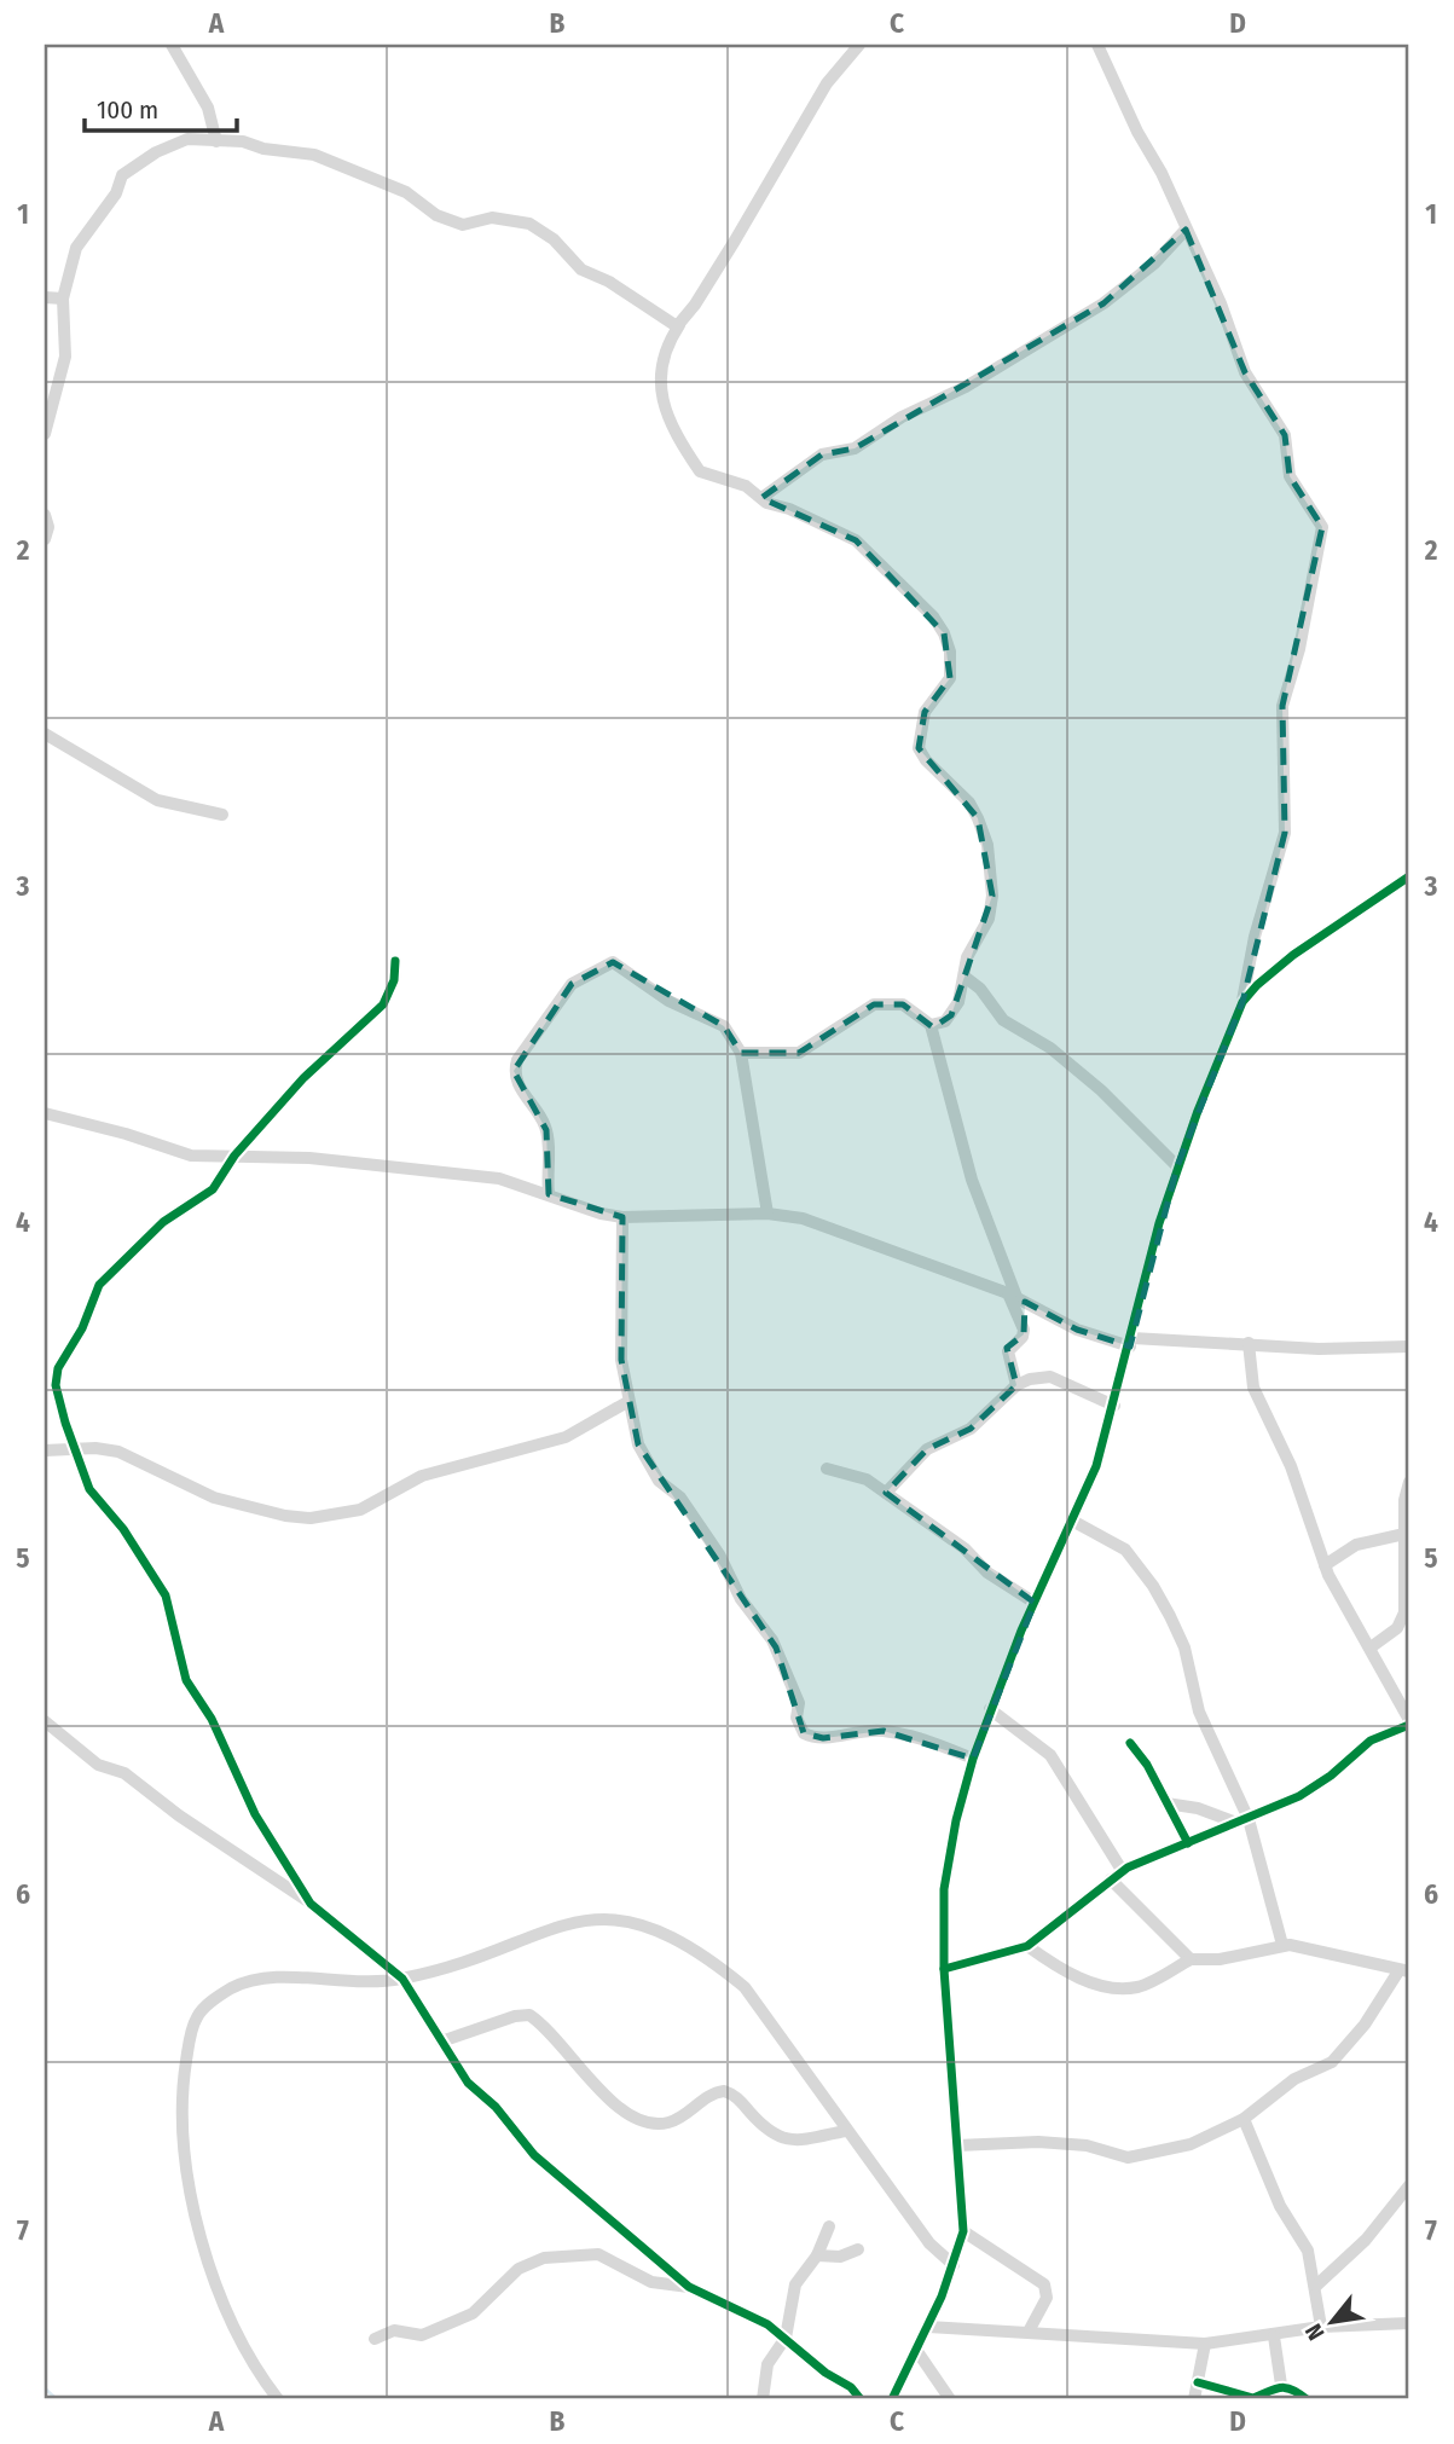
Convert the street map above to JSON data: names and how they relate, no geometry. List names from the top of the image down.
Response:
{
  "scale_bar": "100 m",
  "north": "bottom left",
  "grid": {
    "columns": [
      "A",
      "B",
      "C",
      "D"
    ],
    "rows": [
      "1",
      "2",
      "3",
      "4",
      "5",
      "6",
      "7"
    ]
  }
}
